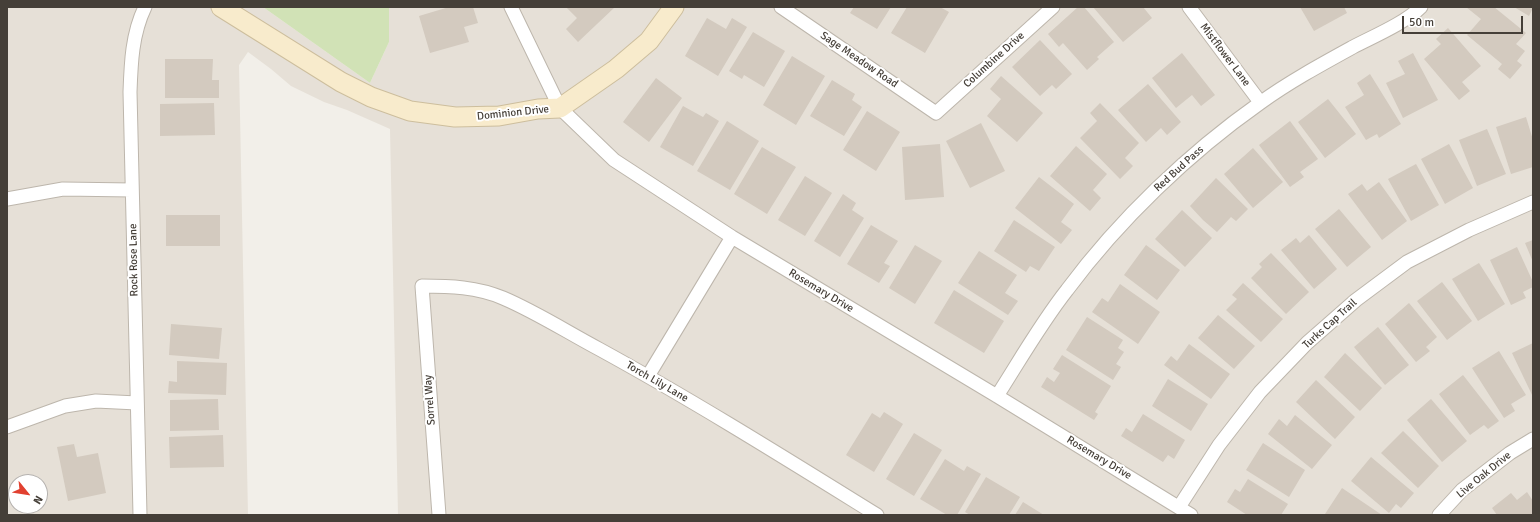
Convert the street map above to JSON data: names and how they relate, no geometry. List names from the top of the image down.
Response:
{
  "streets": {
    "street": [
      "Mistflower Lane",
      "Sage Meadow Road",
      "Columbine Drive",
      "Dominion Drive",
      "Red Bud Pass",
      "Rock Rose Lane",
      "Rosemary Drive",
      "Turks Cap Trail",
      "Torch Lily Lane",
      "Sorrel Way",
      "Live Oak Drive"
    ]
  },
  "crossings": [
    ["Mistflower Lane", "Red Bud Pass"],
    ["Sage Meadow Road", "Columbine Drive"],
    ["Dominion Drive", "Rosemary Drive"],
    ["Red Bud Pass", "Rosemary Drive"],
    ["Rosemary Drive", "Turks Cap Trail"],
    ["Torch Lily Lane", "Sorrel Way"]
  ],
  "scale_bar": "50 m",
  "north": "bottom right"
}
